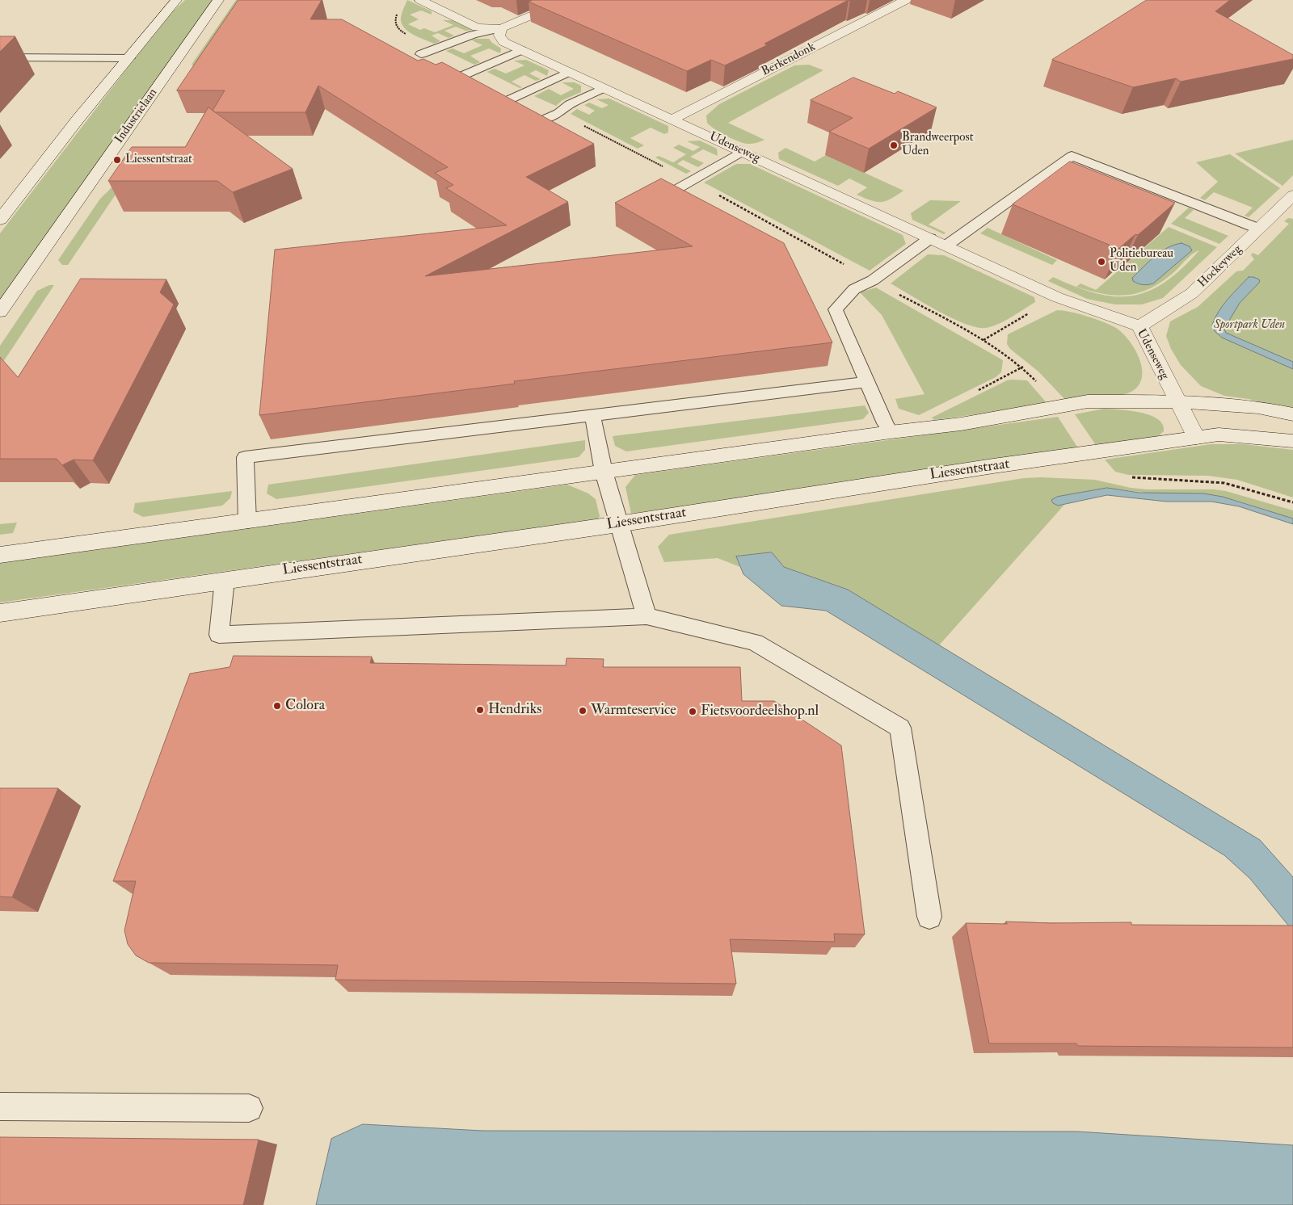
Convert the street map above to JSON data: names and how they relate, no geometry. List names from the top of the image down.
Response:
{
  "streets": {
    "street": [
      "Berkendonk",
      "Industrielaan",
      "Udenseweg",
      "Hockeyweg",
      "Liessentstraat"
    ]
  },
  "crossings": [
    ["Berkendonk", "Udenseweg"],
    ["Udenseweg", "Hockeyweg"],
    ["Udenseweg", "Liessentstraat"]
  ],
  "parks": ["Sportpark Uden"],
  "places": [
    "Brandweerpost Uden",
    "Liessentstraat",
    "Politiebureau Uden",
    "Colora",
    "Hendriks",
    "Warmteservice",
    "Fietsvoordeelshop.nl"
  ]
}
